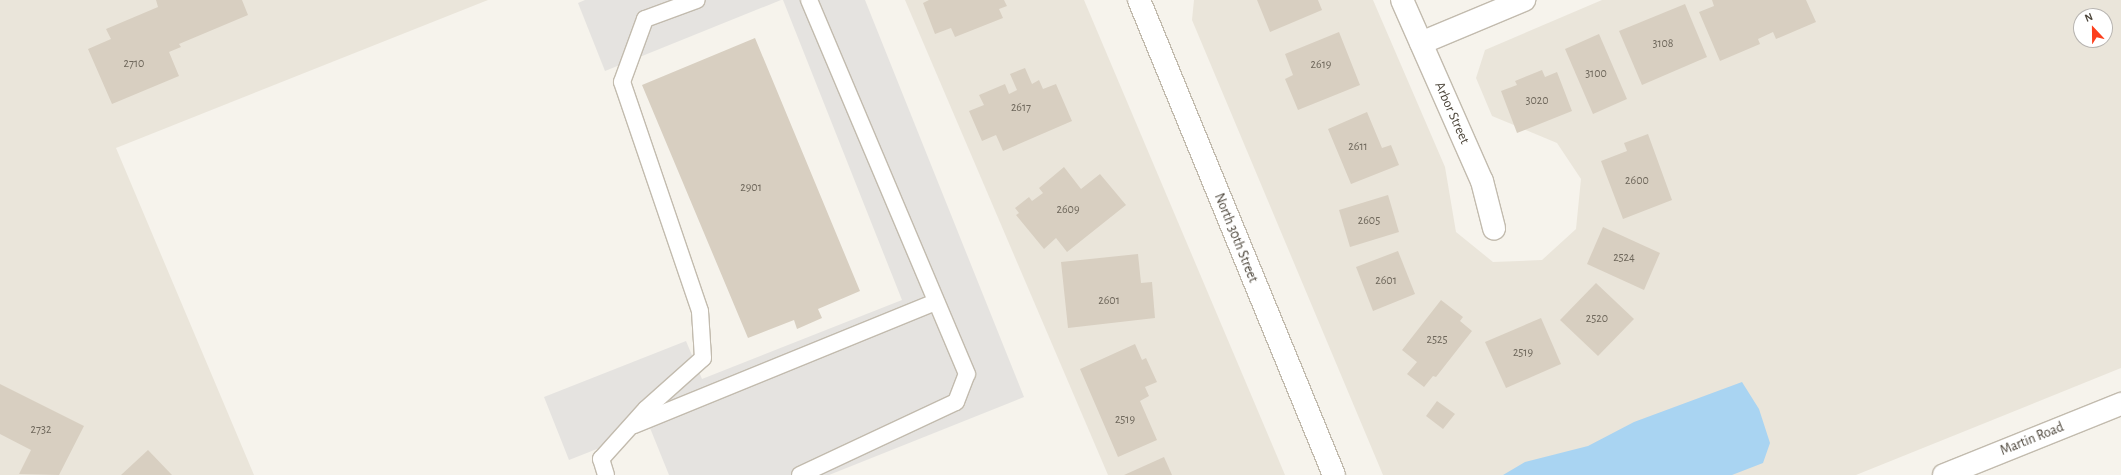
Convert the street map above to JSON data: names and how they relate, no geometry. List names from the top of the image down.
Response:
{
  "streets": {
    "street": ["Arbor Street", "North 30th Street", "Martin Road"]
  },
  "house_numbers": [
    "3108",
    "2710",
    "2619",
    "3100",
    "3020",
    "2617",
    "2611",
    "2600",
    "2901",
    "2609",
    "2605",
    "2524",
    "2601",
    "2601",
    "2520",
    "2525",
    "2519",
    "2519",
    "2732"
  ],
  "north": "top"
}
